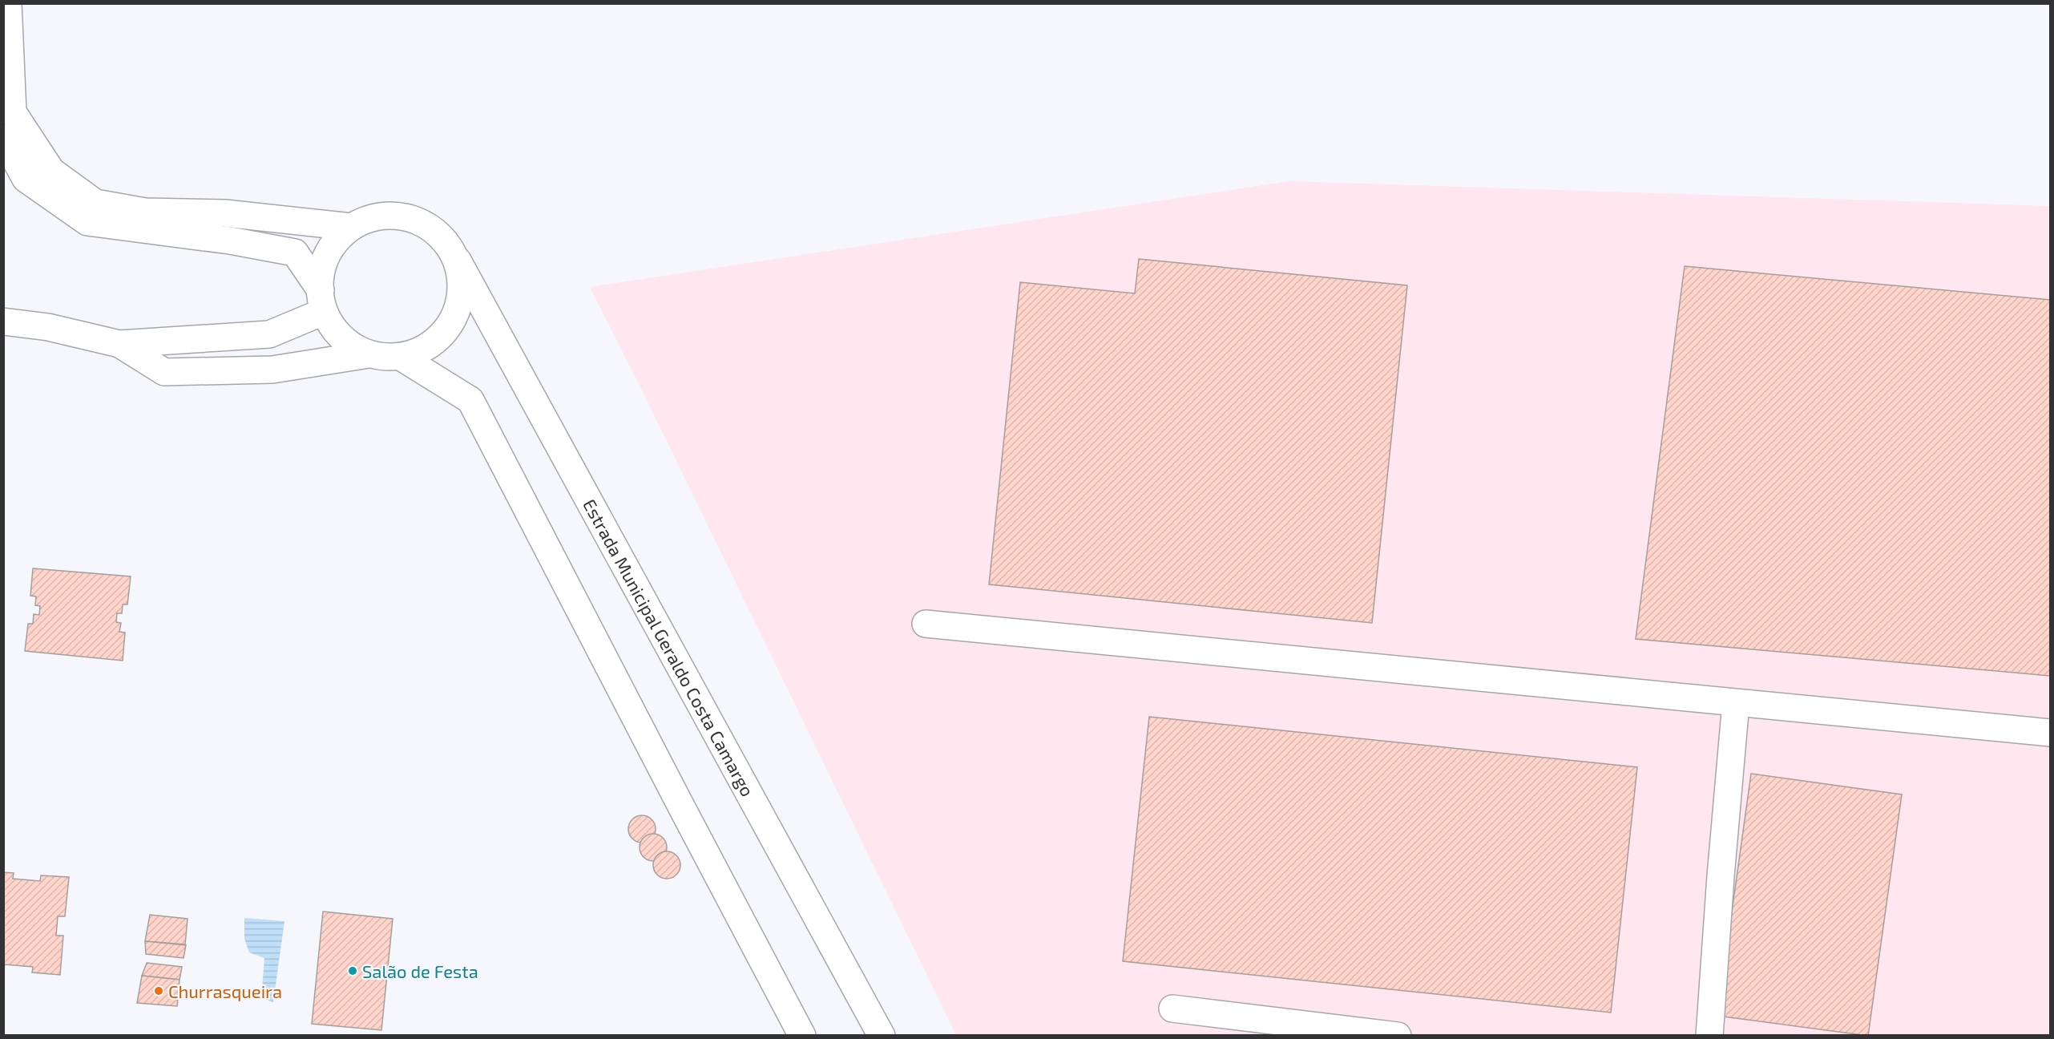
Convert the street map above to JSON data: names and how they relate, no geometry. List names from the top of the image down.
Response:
{
  "streets": {
    "street": ["Estrada Municipal Geraldo Costa Camargo"]
  },
  "places": ["Salão de Festa", "Churrasqueira"]
}
